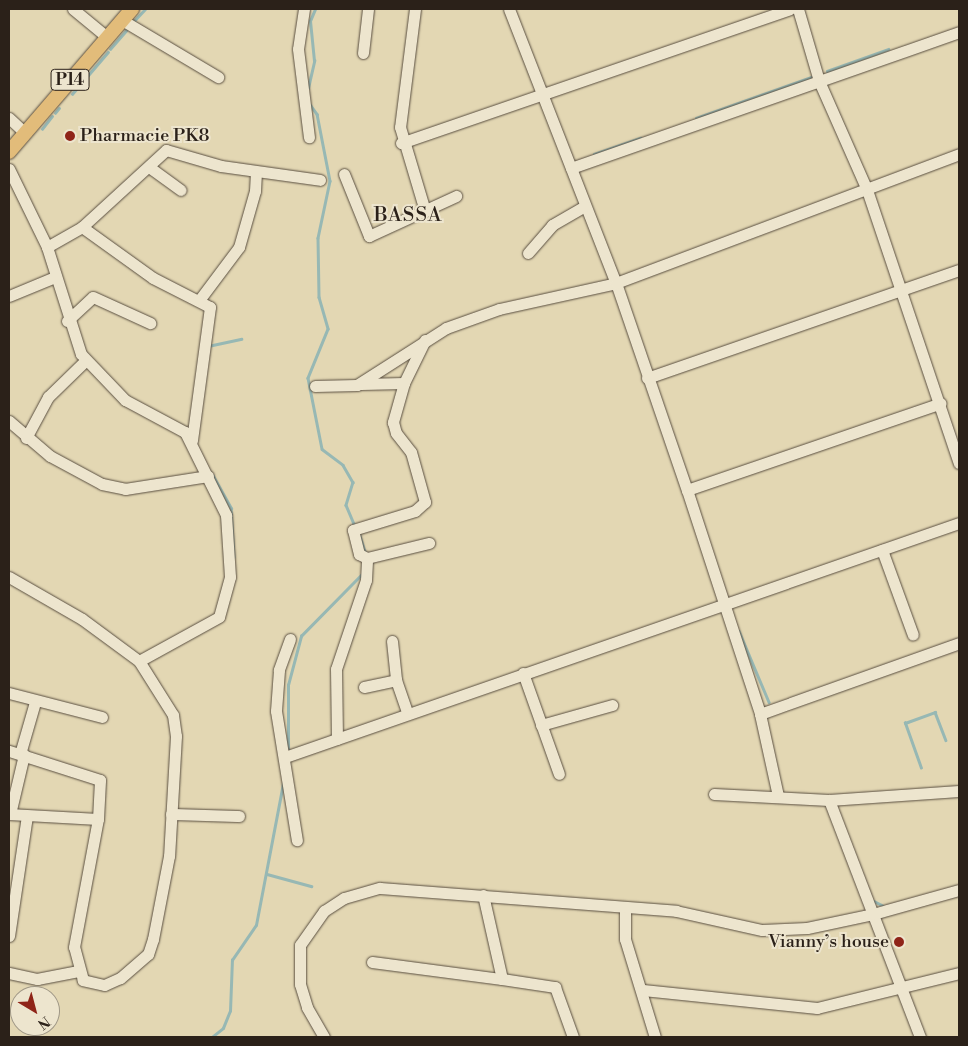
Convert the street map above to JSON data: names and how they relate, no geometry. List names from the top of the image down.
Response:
{
  "streets": {
    "main road": ["P14"]
  },
  "districts": ["BASSA"],
  "places": ["Pharmacie PK8", "Vianny’s house"],
  "north": "bottom right"
}
